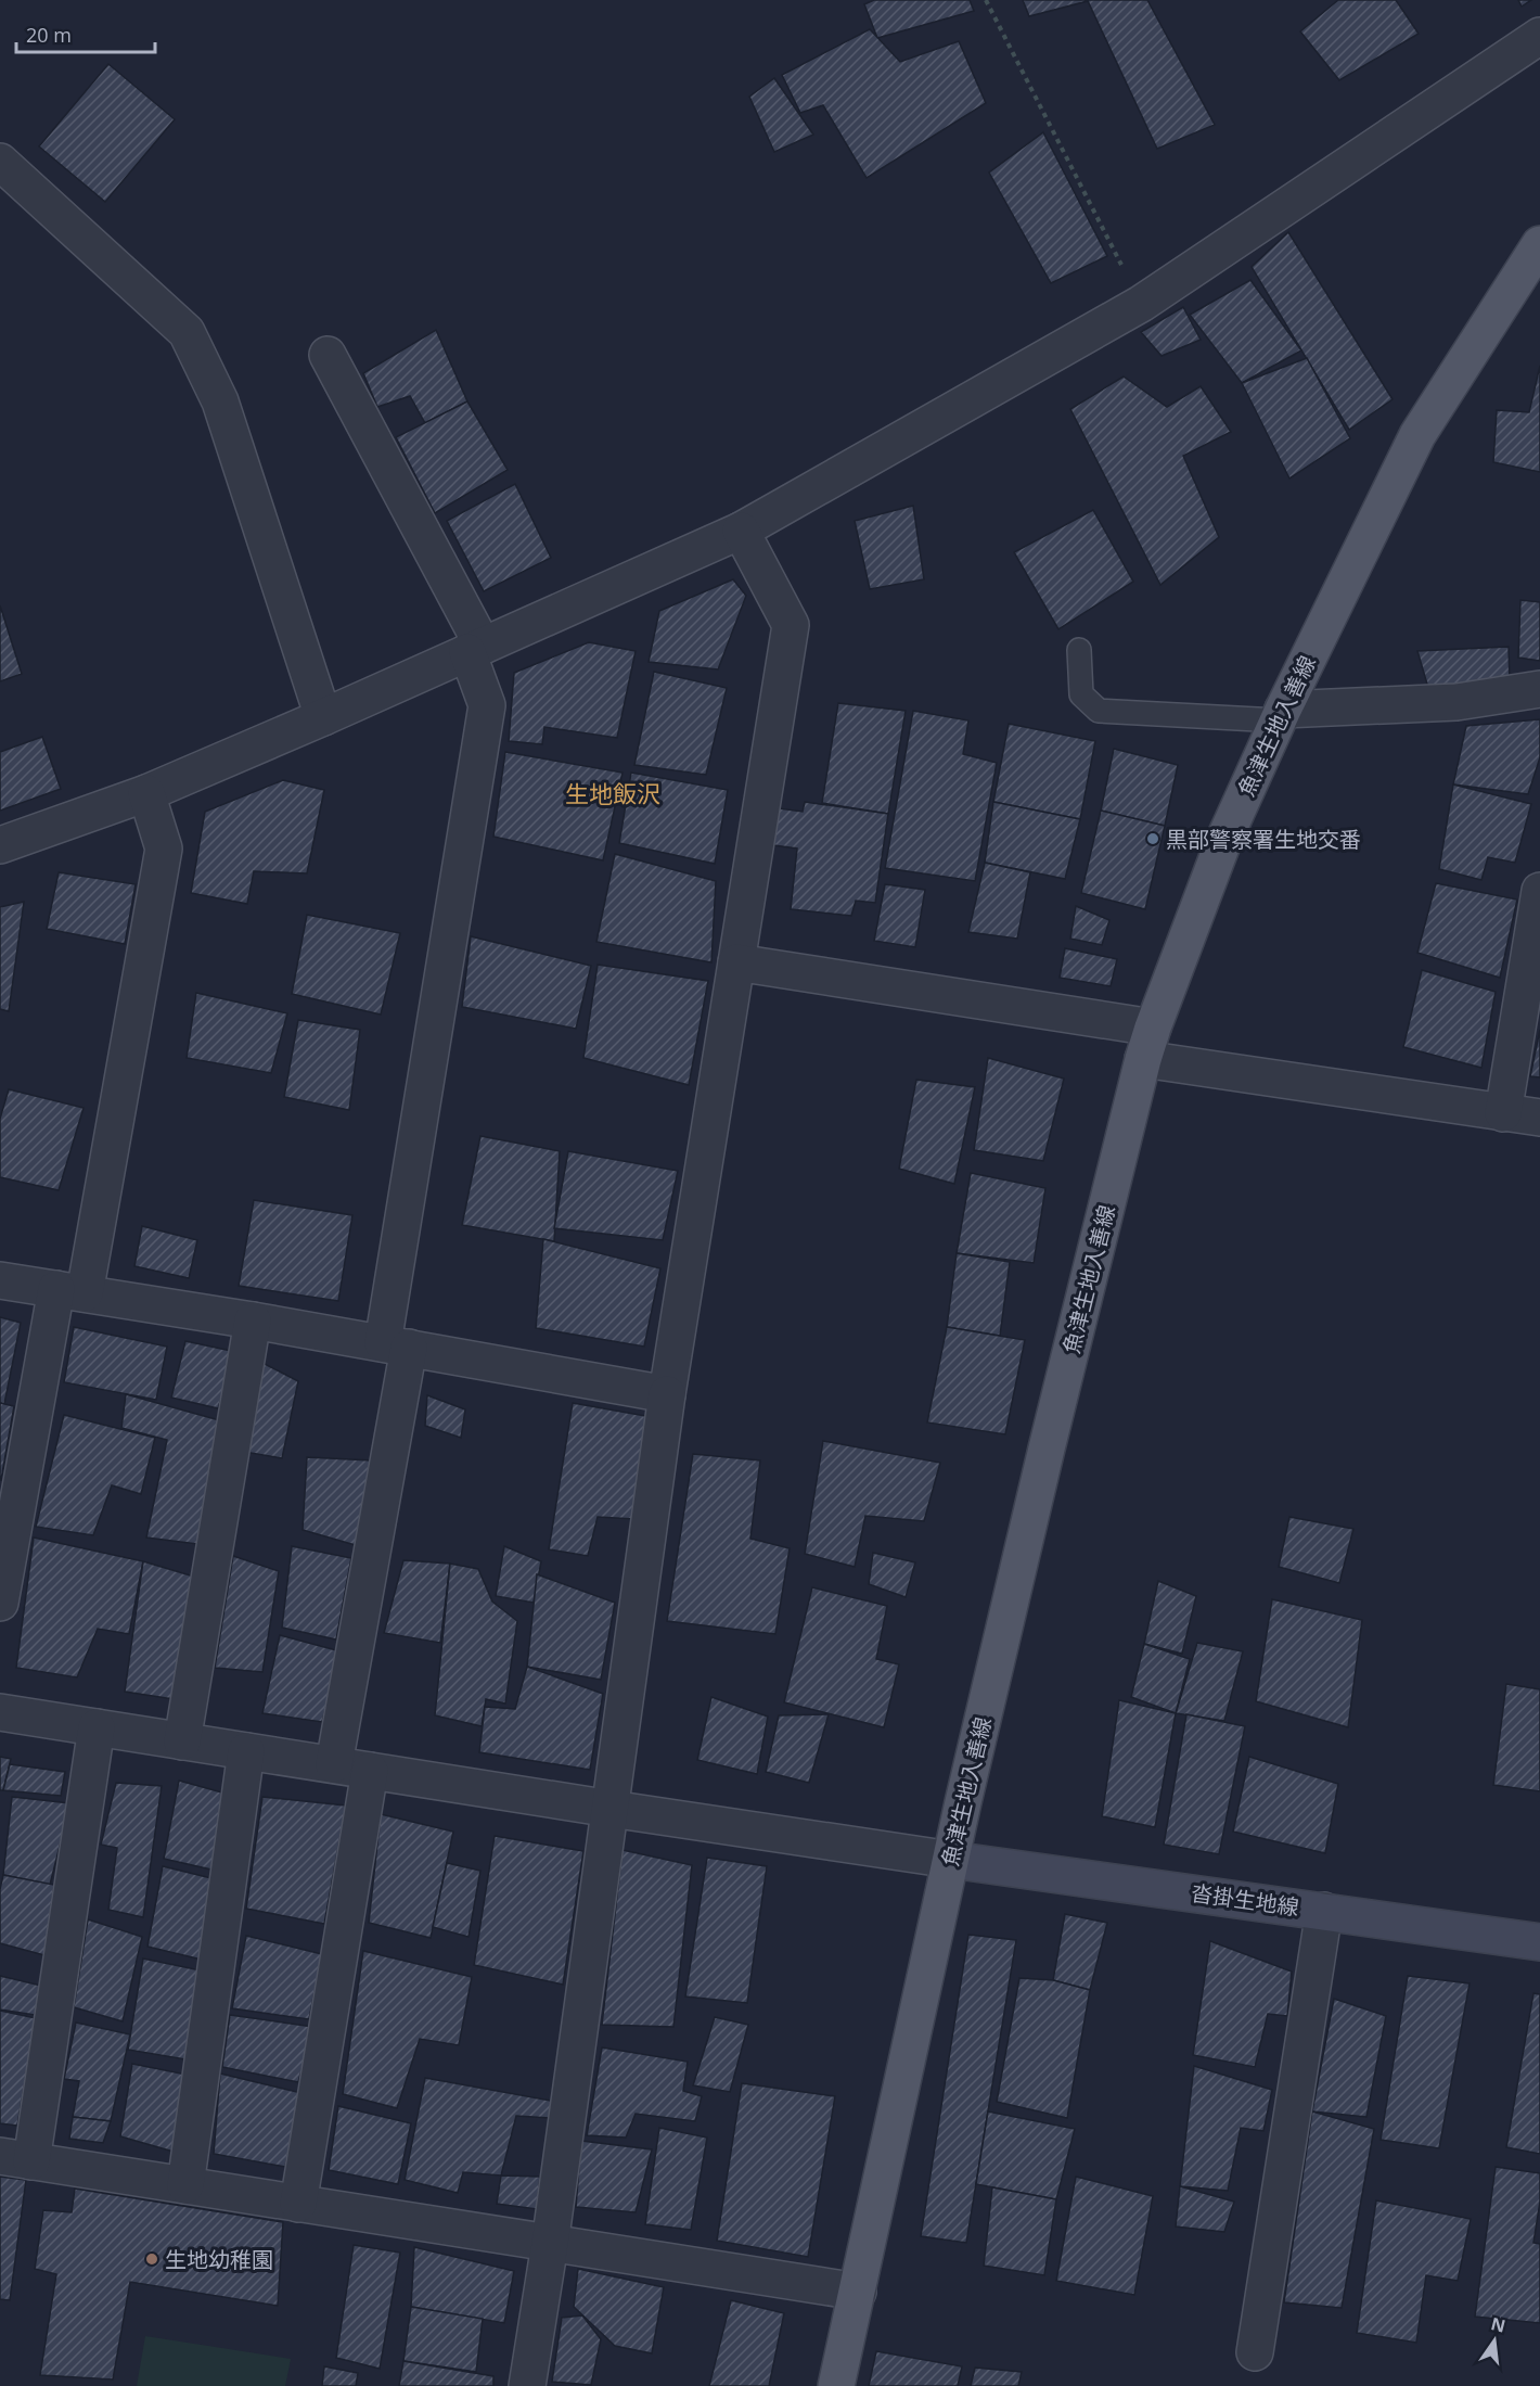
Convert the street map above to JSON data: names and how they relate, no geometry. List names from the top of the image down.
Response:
{
  "streets": {
    "main road": ["魚津生地入善線", "沓掛生地線"]
  },
  "crossings": [
    ["魚津生地入善線", "沓掛生地線"]
  ],
  "districts": ["生地飯沢"],
  "places": ["黒部警察署生地交番", "生地幼稚園"],
  "scale_bar": "20 m",
  "north": "top"
}
